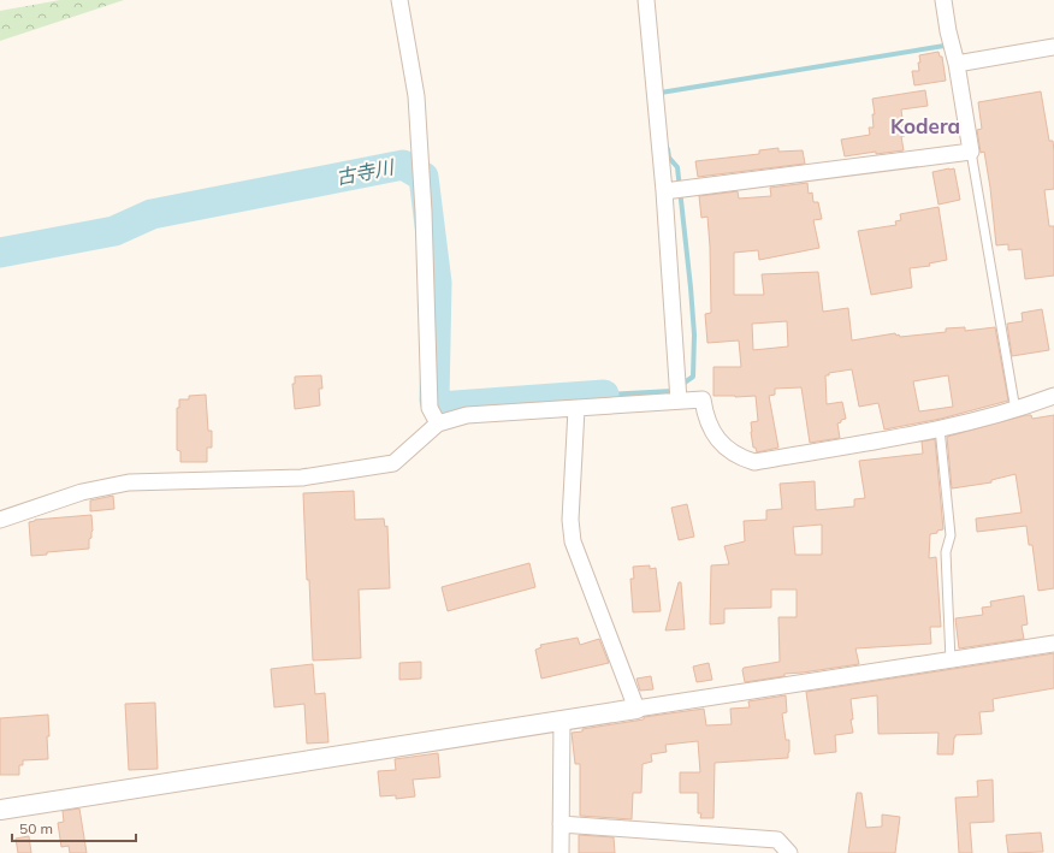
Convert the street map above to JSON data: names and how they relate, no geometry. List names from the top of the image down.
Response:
{
  "districts": ["Kodera"],
  "water": ["古寺川"],
  "scale_bar": "50 m"
}
